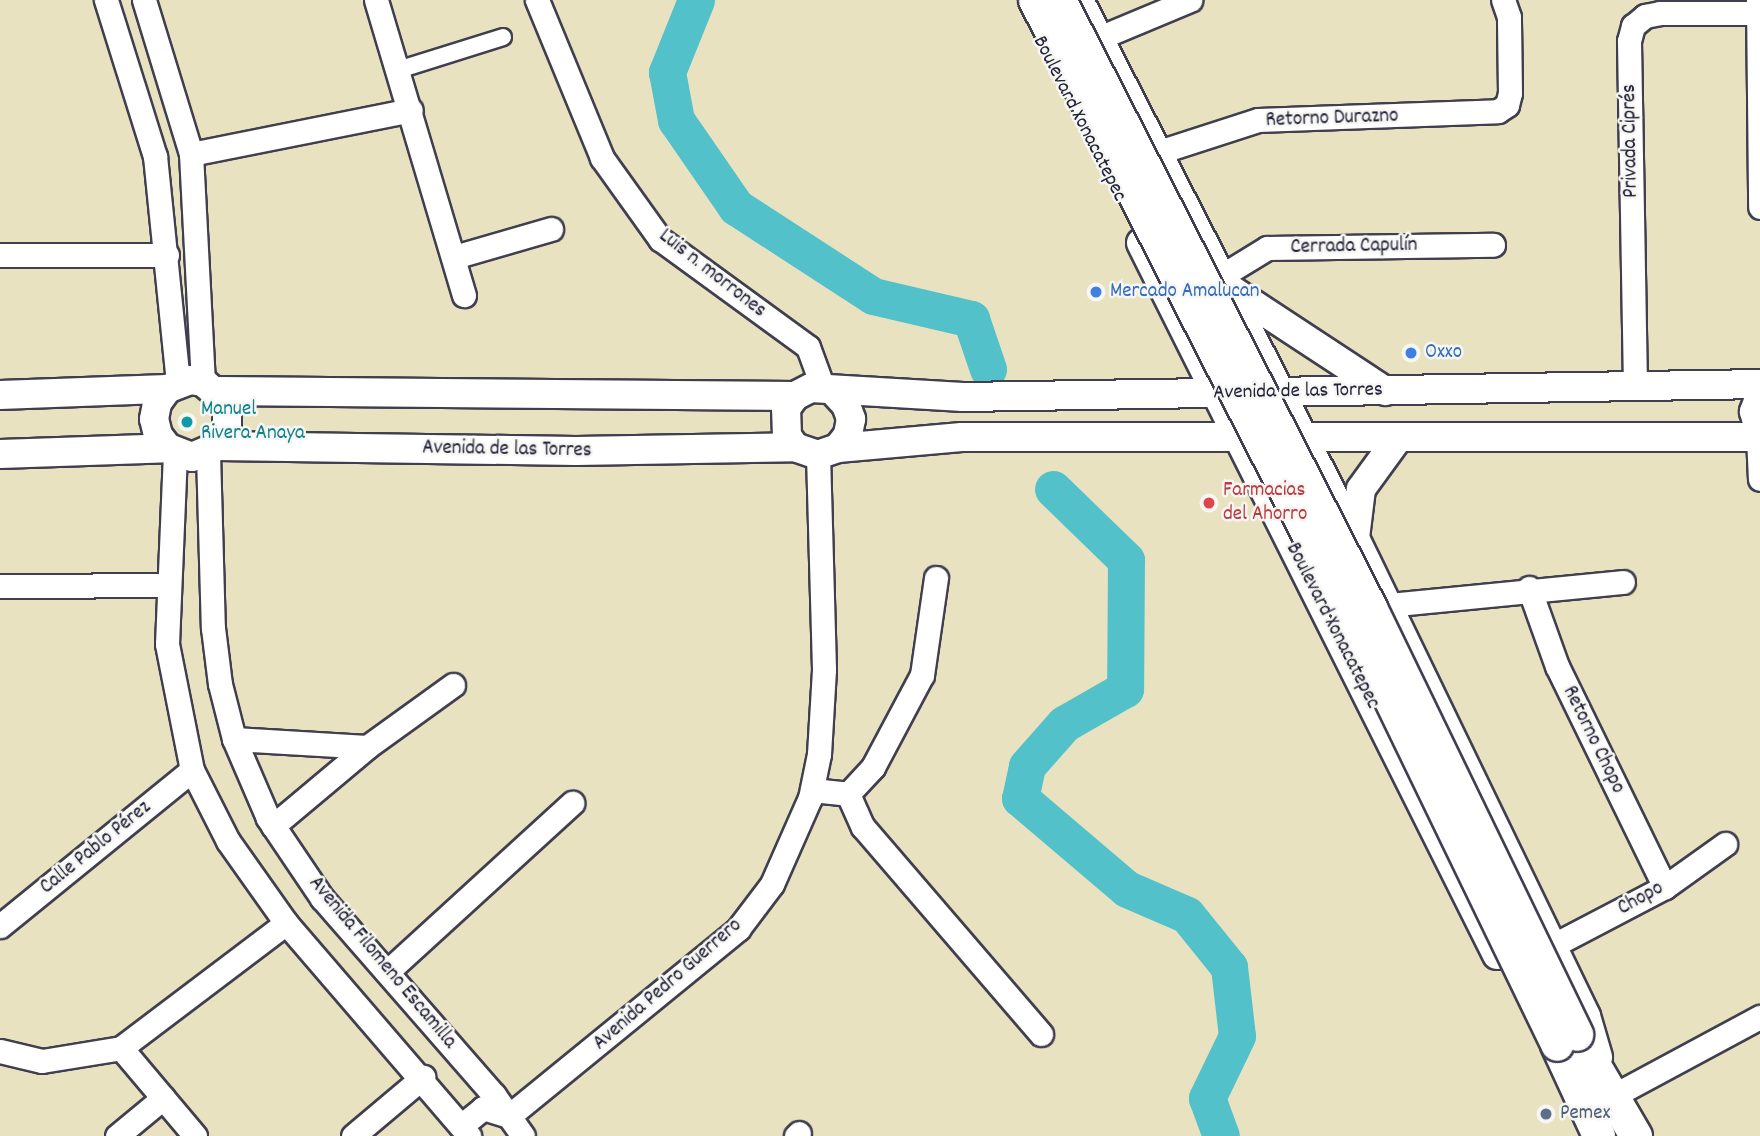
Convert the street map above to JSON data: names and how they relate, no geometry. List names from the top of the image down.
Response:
{
  "streets": {
    "main road": ["Boulevard Xonacatepec"],
    "street": [
      "Retorno Durazno",
      "Privada Ciprés",
      "Cerrada Capulín",
      "Luis n. morrones",
      "Avenida de las Torres",
      "Retorno Chopo",
      "Calle Pablo Pérez",
      "Chopo",
      "Avenida Filomeno Escamilla",
      "Avenida Pedro Guerrero"
    ]
  },
  "crossings": [
    ["Boulevard Xonacatepec", "Retorno Durazno"],
    ["Boulevard Xonacatepec", "Cerrada Capulín"],
    ["Boulevard Xonacatepec", "Avenida de las Torres"],
    ["Boulevard Xonacatepec", "Chopo"],
    ["Privada Ciprés", "Avenida de las Torres"],
    ["Luis n. morrones", "Avenida de las Torres"],
    ["Luis n. morrones", "Avenida Pedro Guerrero"],
    ["Avenida de las Torres", "Avenida Filomeno Escamilla"],
    ["Avenida de las Torres", "Avenida Pedro Guerrero"],
    ["Retorno Chopo", "Chopo"],
    ["Calle Pablo Pérez", "Avenida Filomeno Escamilla"],
    ["Avenida Filomeno Escamilla", "Avenida Pedro Guerrero"]
  ],
  "places": [
    "Mercado Amalucan",
    "Oxxo",
    "Manuel Rivera Anaya",
    "Farmacias del Ahorro",
    "Pemex"
  ]
}
